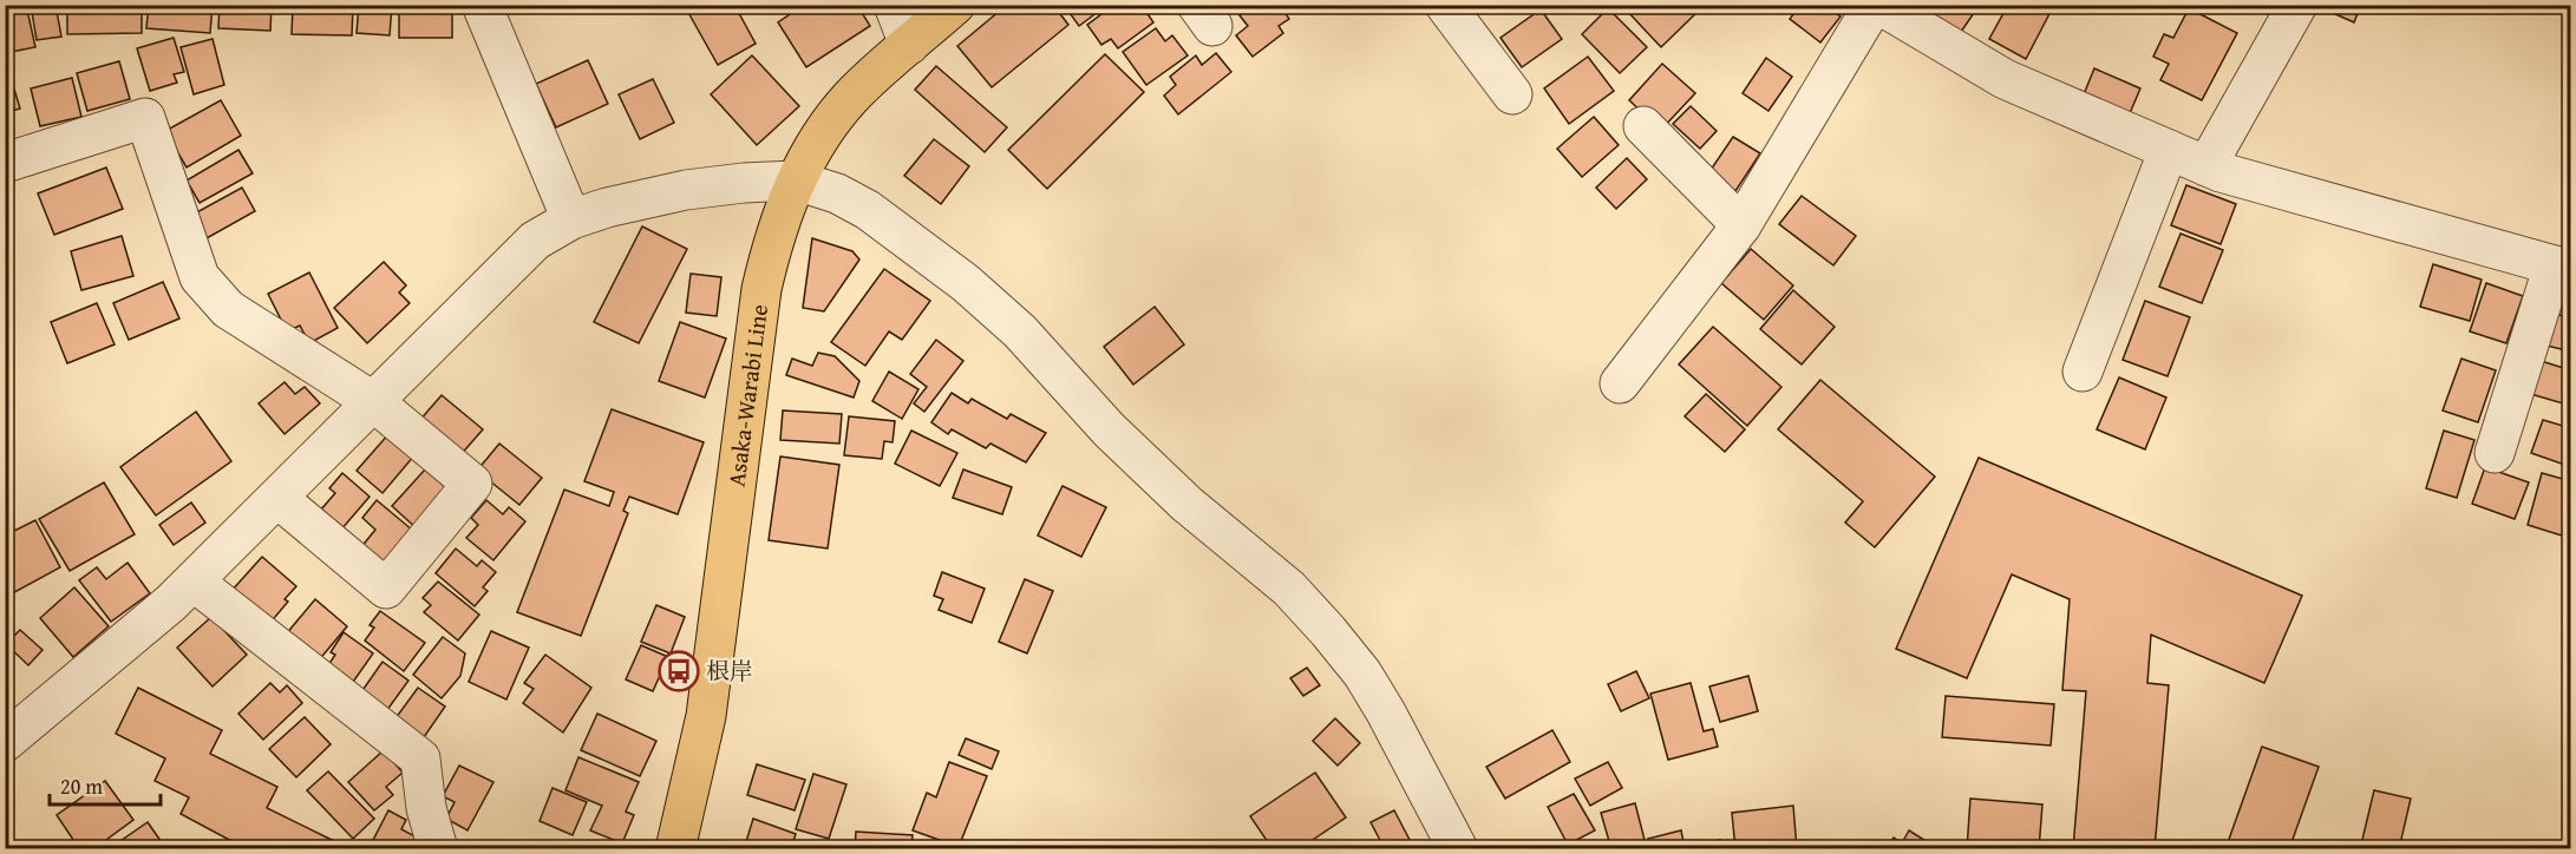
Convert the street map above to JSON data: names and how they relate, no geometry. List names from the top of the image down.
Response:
{
  "streets": {
    "main road": ["Asaka-Warabi Line"]
  },
  "places": {
    "bus stop": ["根岸"]
  },
  "scale_bar": "20 m"
}
